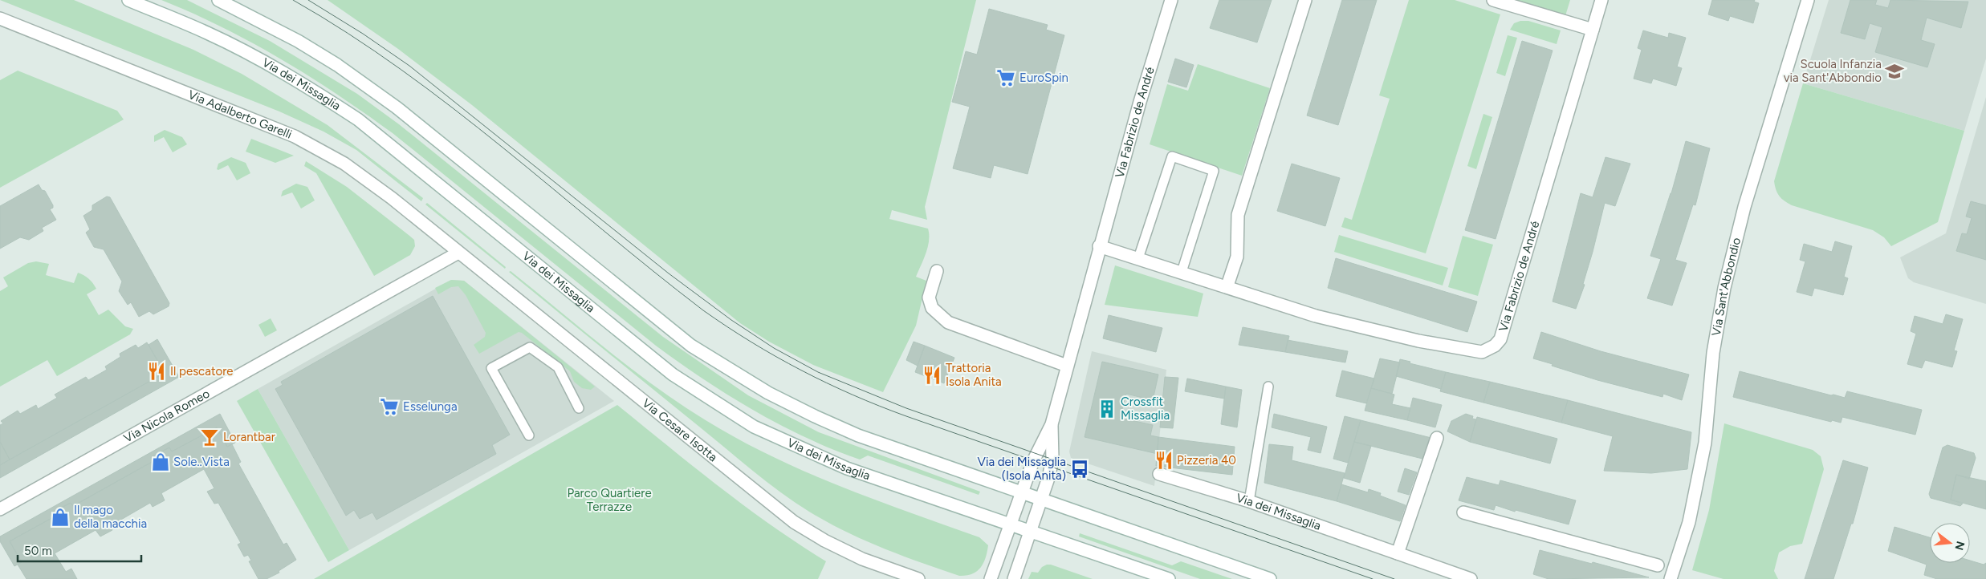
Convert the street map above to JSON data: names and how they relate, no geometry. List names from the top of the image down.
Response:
{
  "streets": {
    "street": [
      "Via dei Missaglia",
      "Via Adalberto Garelli",
      "Via Fabrizio de André",
      "Via Sant'Abbondio",
      "Via Nicola Romeo",
      "Via Cesare Isotta"
    ]
  },
  "crossings": [
    ["Via Adalberto Garelli", "Via Nicola Romeo"],
    ["Via Adalberto Garelli", "Via Cesare Isotta"],
    ["Via Nicola Romeo", "Via Cesare Isotta"]
  ],
  "parks": ["Parco Quartiere Terrazze"],
  "places": {
    "school or university": ["Scuola Infanzia via Sant'Abbondio"],
    "supermarket": ["EuroSpin", "Esselunga"],
    "restaurant": ["Il pescatore", "Trattoria Isola Anita", "Pizzeria 40"],
    "building": ["Crossfit Missaglia"],
    "bar": ["Lorantbar"],
    "shop": ["Sole..Vista", "Il mago della macchia"],
    "bus stop": ["Via dei Missaglia (Isola Anita)"]
  },
  "scale_bar": "50 m",
  "north": "right"
}
